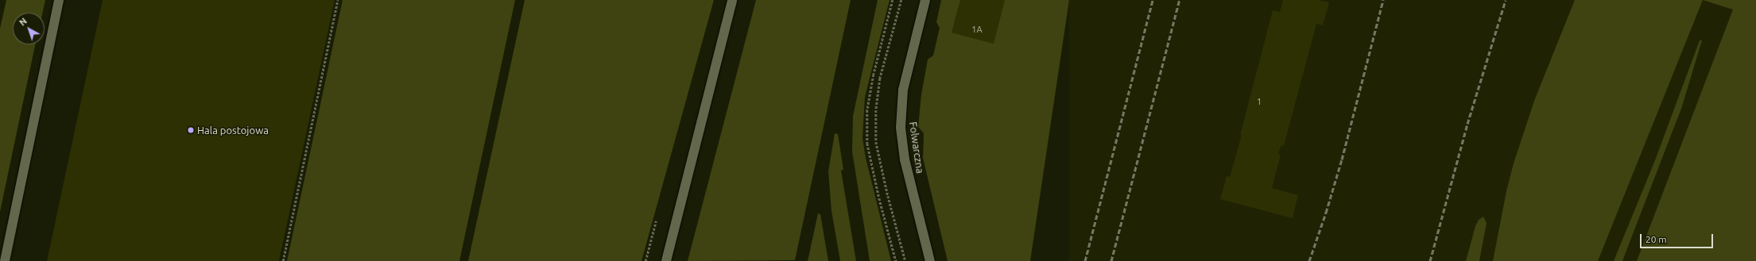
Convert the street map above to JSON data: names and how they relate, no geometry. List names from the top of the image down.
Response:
{
  "streets": {
    "street": ["Folwarczna"]
  },
  "places": ["Hala postojowa"],
  "house_numbers": ["1A", "1"],
  "scale_bar": "20 m",
  "north": "top left"
}
